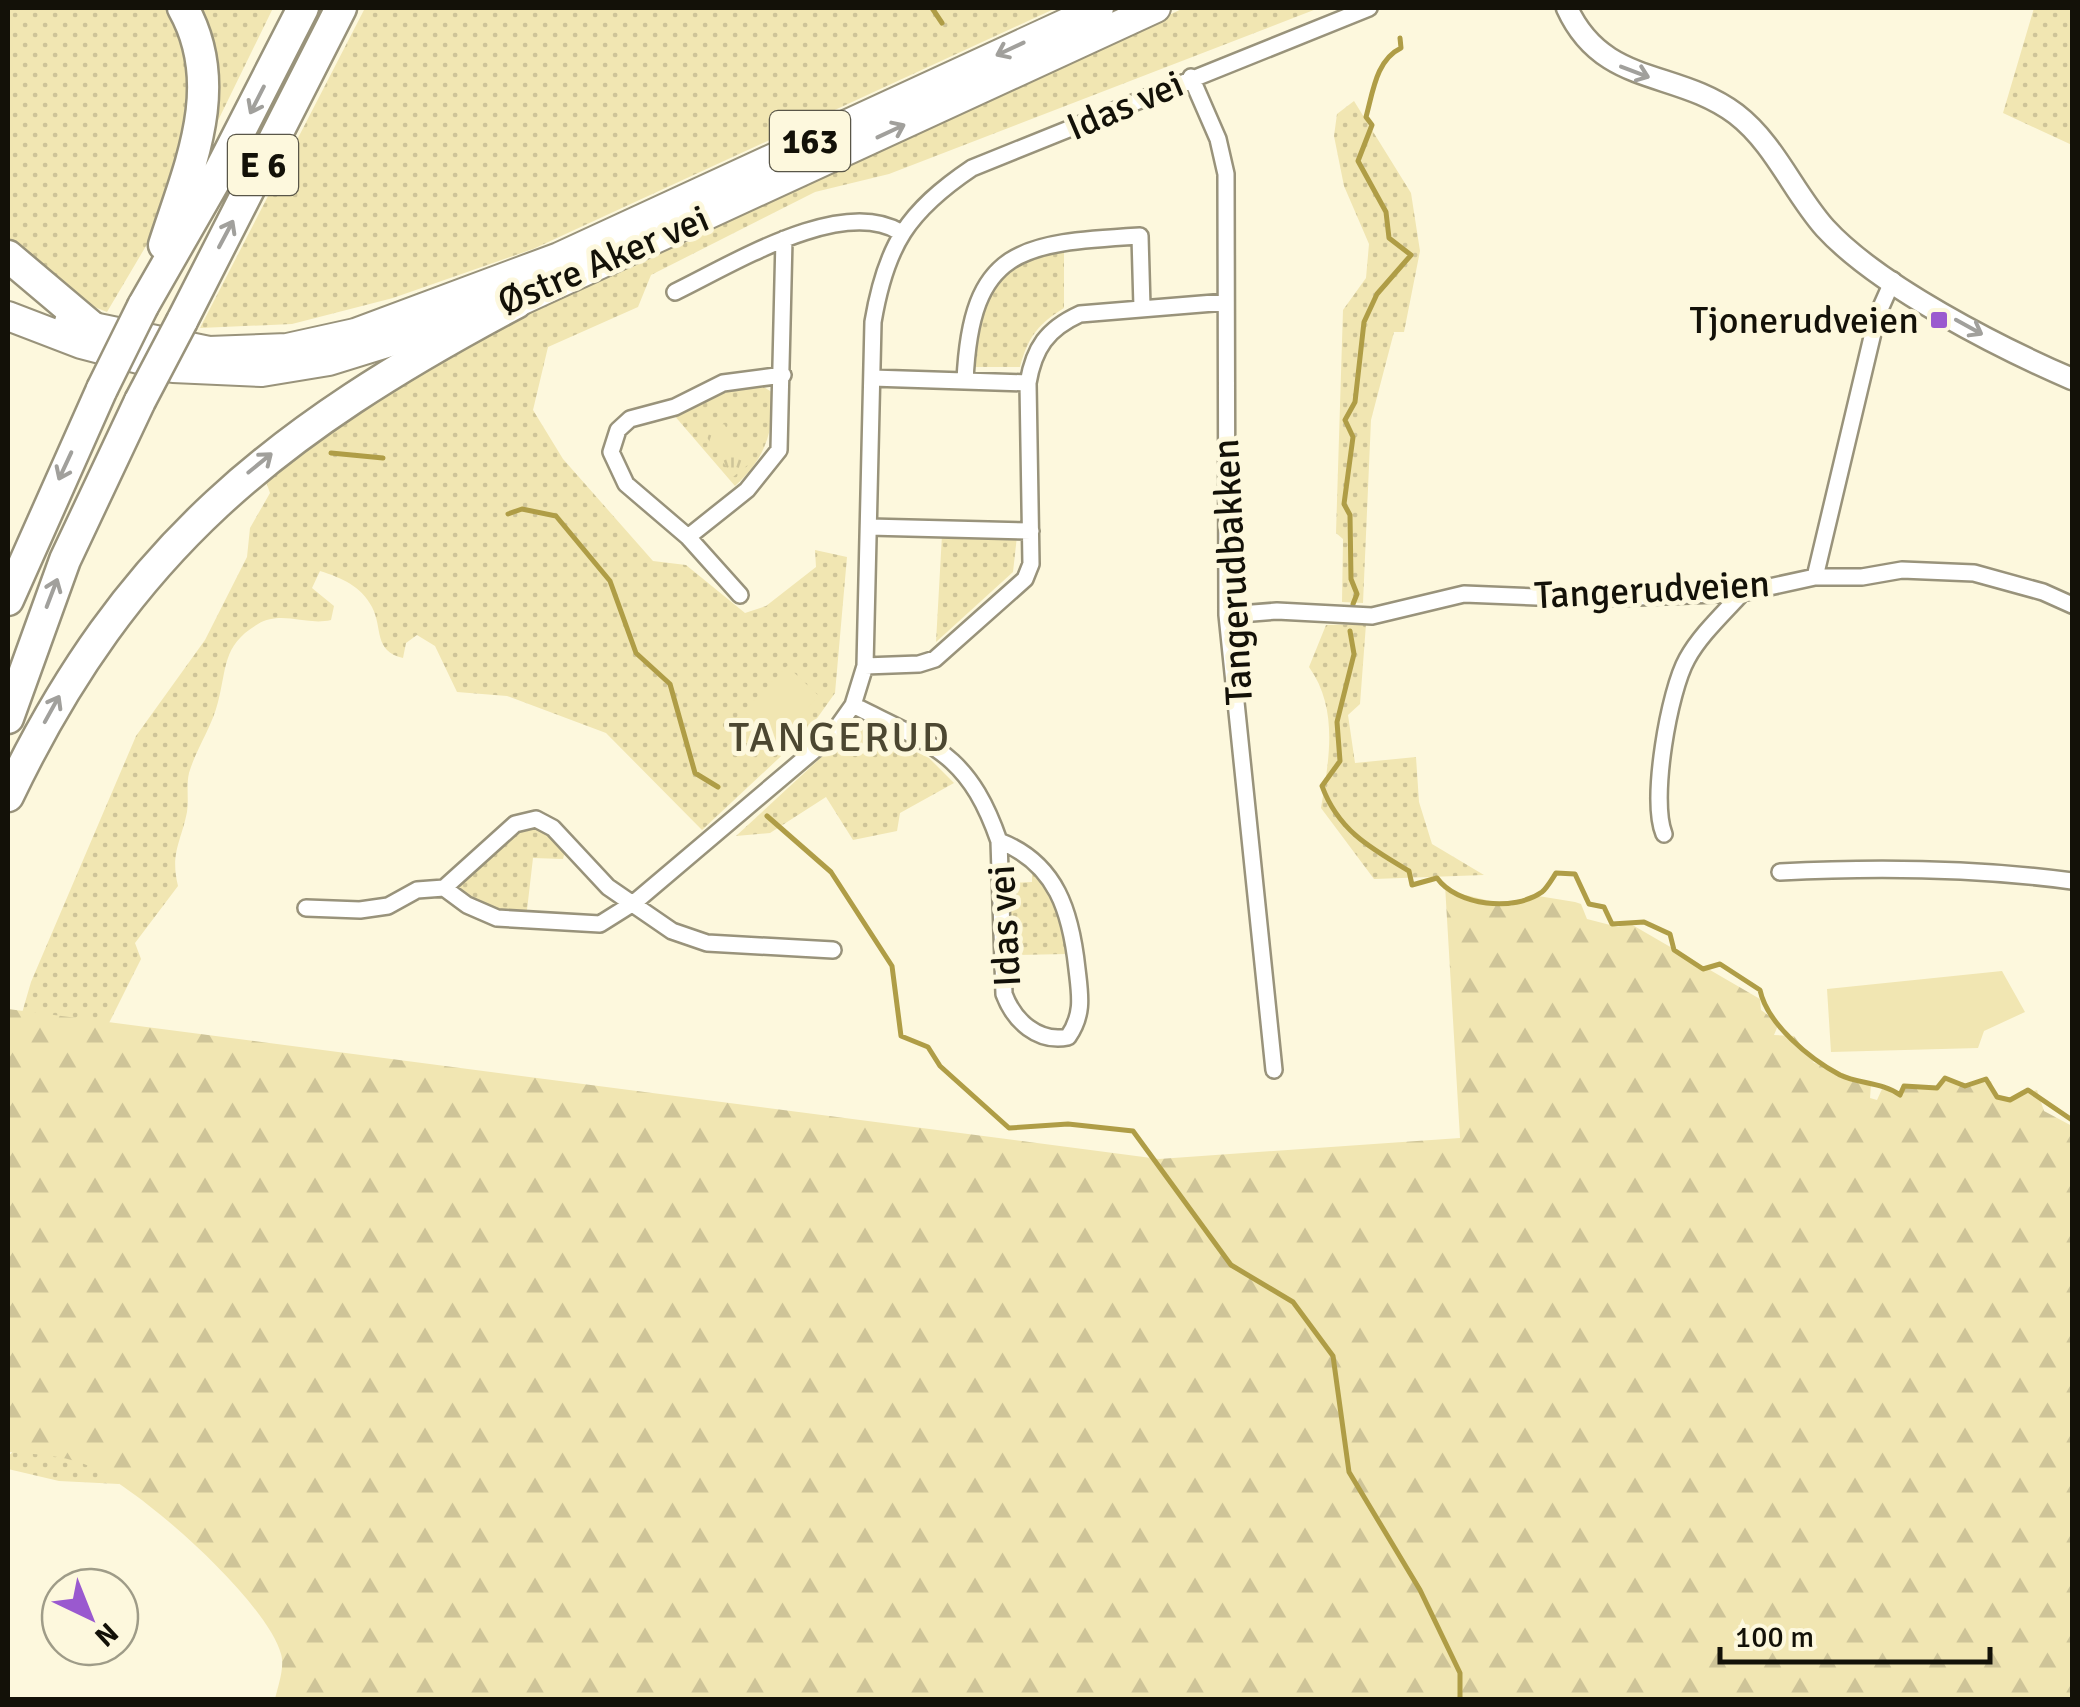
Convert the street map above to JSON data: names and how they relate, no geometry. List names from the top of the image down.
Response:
{
  "streets": {
    "highway": ["163", "E 6", "Østre Aker vei"],
    "street": ["Idas vei", "Tangerudbakken", "Tangerudveien"]
  },
  "crossings": [
    ["Idas vei", "Tangerudbakken"],
    ["Tangerudbakken", "Tangerudveien"]
  ],
  "districts": ["TANGERUD"],
  "places": {
    "transit": ["Tjonerudveien"]
  },
  "scale_bar": "100 m",
  "north": "bottom right"
}
